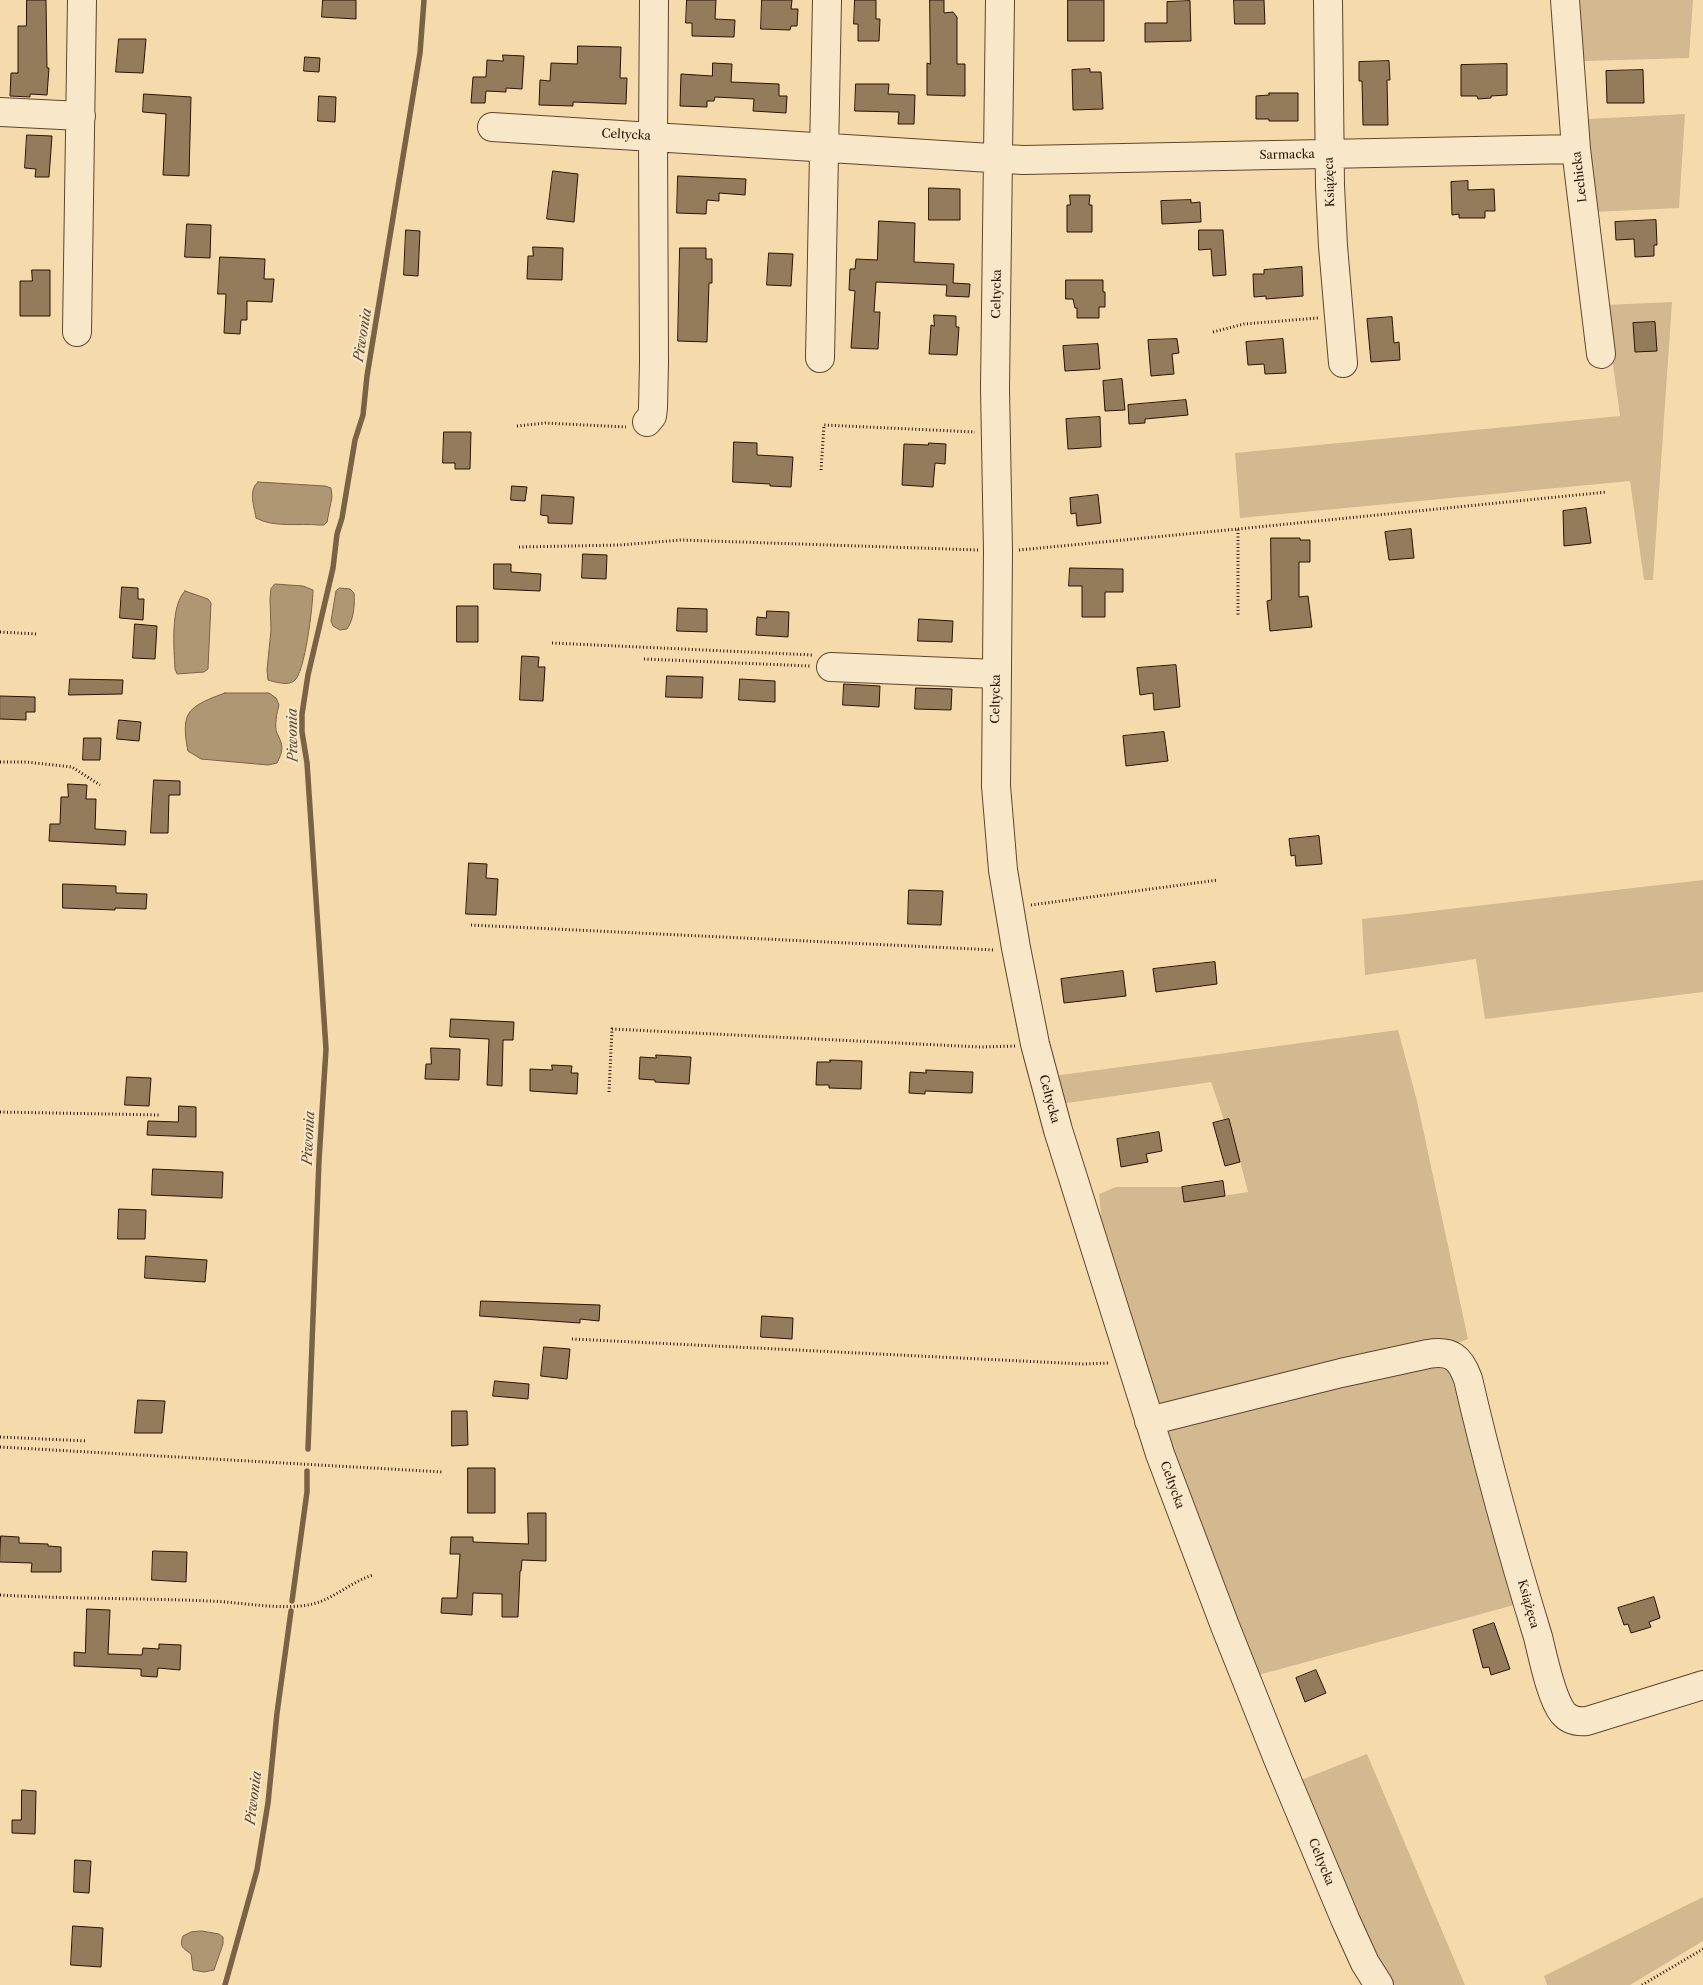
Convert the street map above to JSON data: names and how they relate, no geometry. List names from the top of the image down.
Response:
{
  "streets": {
    "street": [
      "Celtycka",
      "Sarmacka",
      "Lechicka",
      "Książęca"
    ]
  },
  "crossings": [
    ["Celtycka", "Sarmacka"],
    ["Celtycka", "Książęca"],
    ["Sarmacka", "Lechicka"],
    ["Sarmacka", "Książęca"]
  ],
  "water": ["Piwonia"]
}
